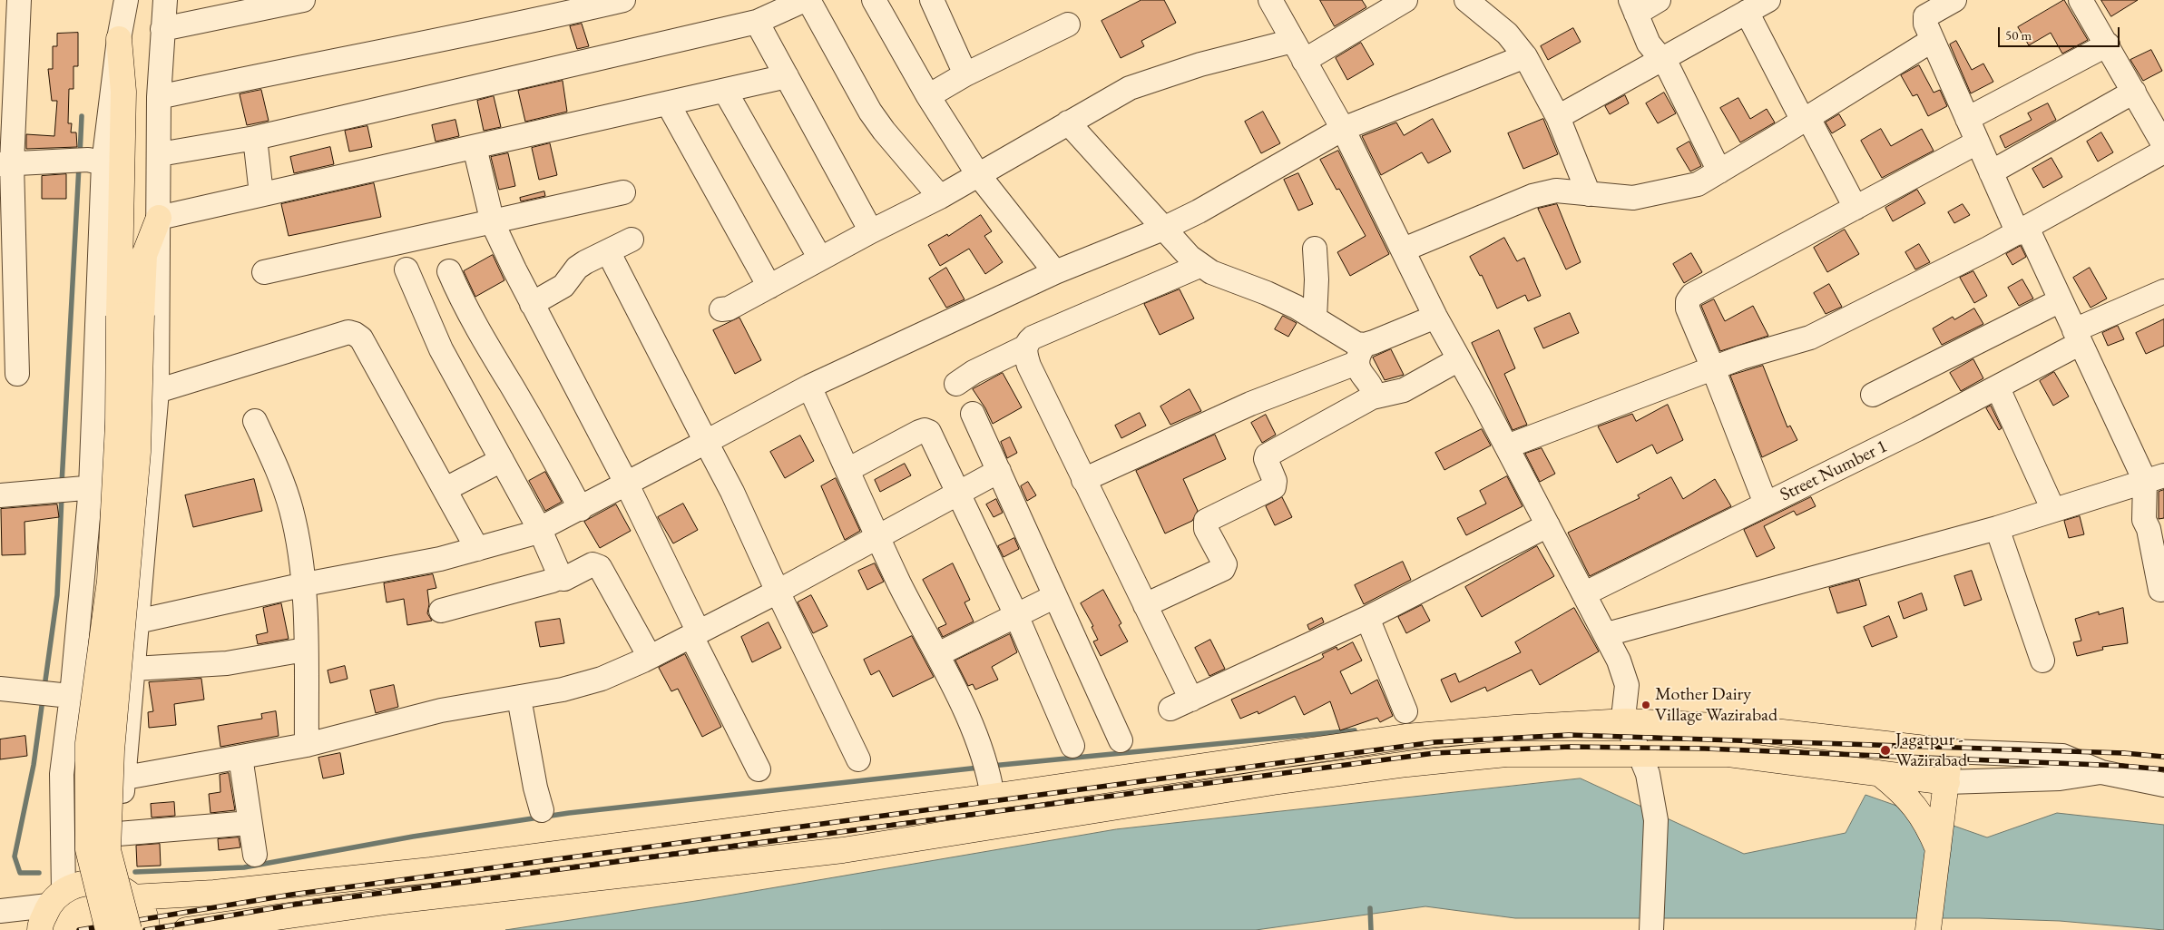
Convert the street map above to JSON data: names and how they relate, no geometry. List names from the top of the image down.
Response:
{
  "streets": {
    "street": ["Street Number 1"]
  },
  "places": ["Mother Dairy Village Wazirabad", "Jagatpur - Wazirabad"],
  "scale_bar": "50 m"
}
